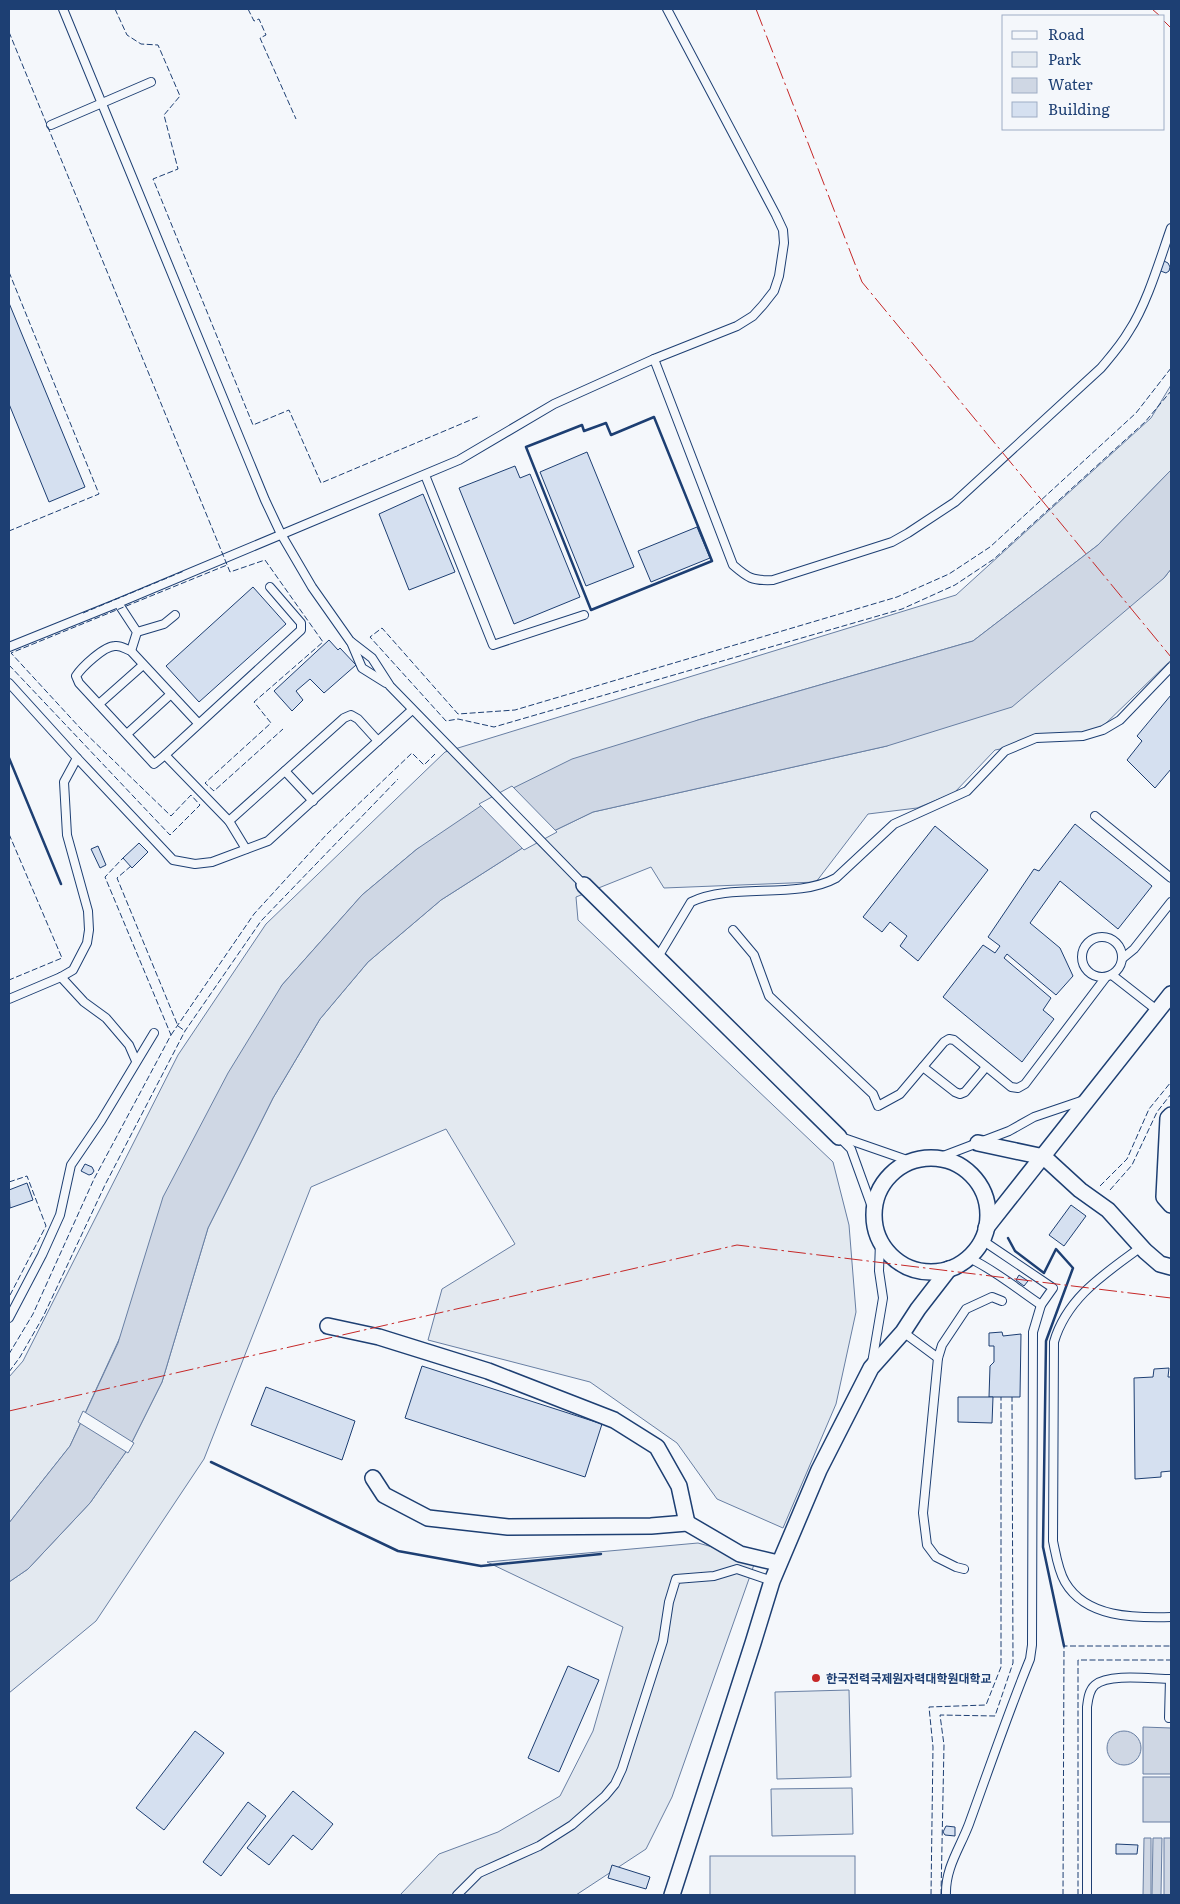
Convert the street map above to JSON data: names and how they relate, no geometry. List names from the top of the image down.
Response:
{
  "places": ["한국전력국제원자력대학원대학교"],
  "legend": [
    "Road",
    "Park",
    "Water",
    "Building"
  ]
}
